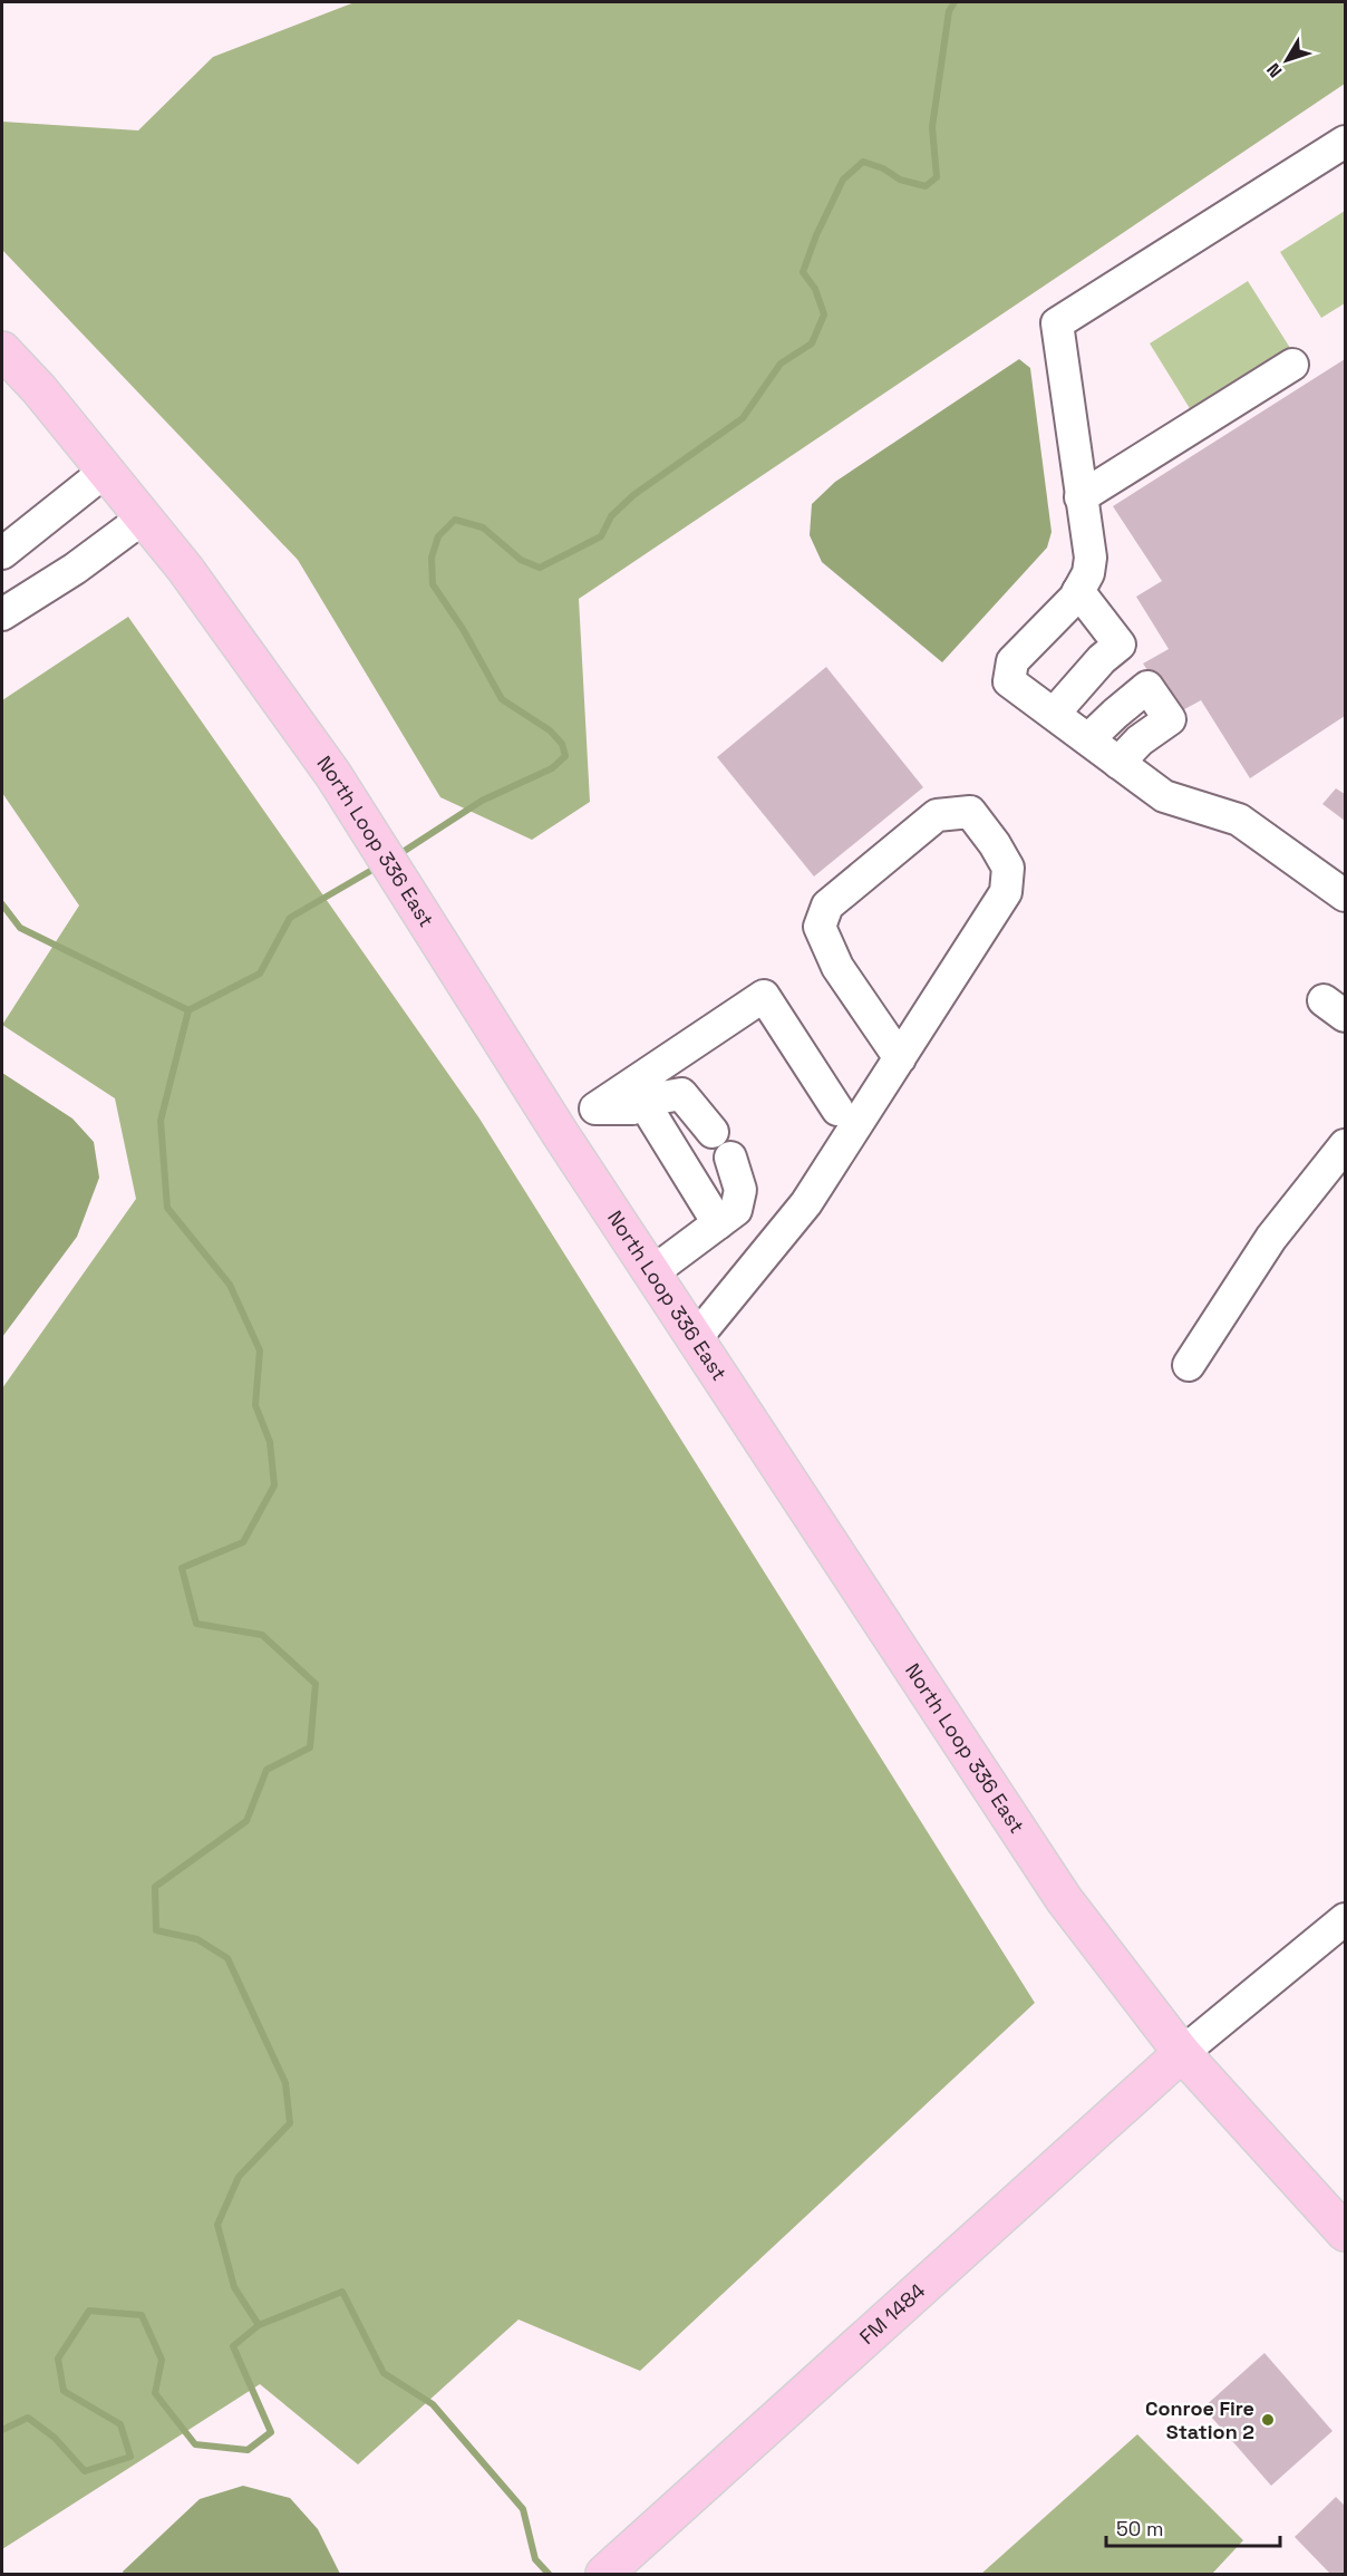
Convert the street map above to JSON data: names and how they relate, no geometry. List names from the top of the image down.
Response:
{
  "streets": {
    "main road": ["North Loop 336 East", "FM 1484"]
  },
  "crossings": [
    ["North Loop 336 East", "FM 1484"]
  ],
  "places": ["Conroe Fire Station 2"],
  "scale_bar": "50 m",
  "north": "bottom left"
}
